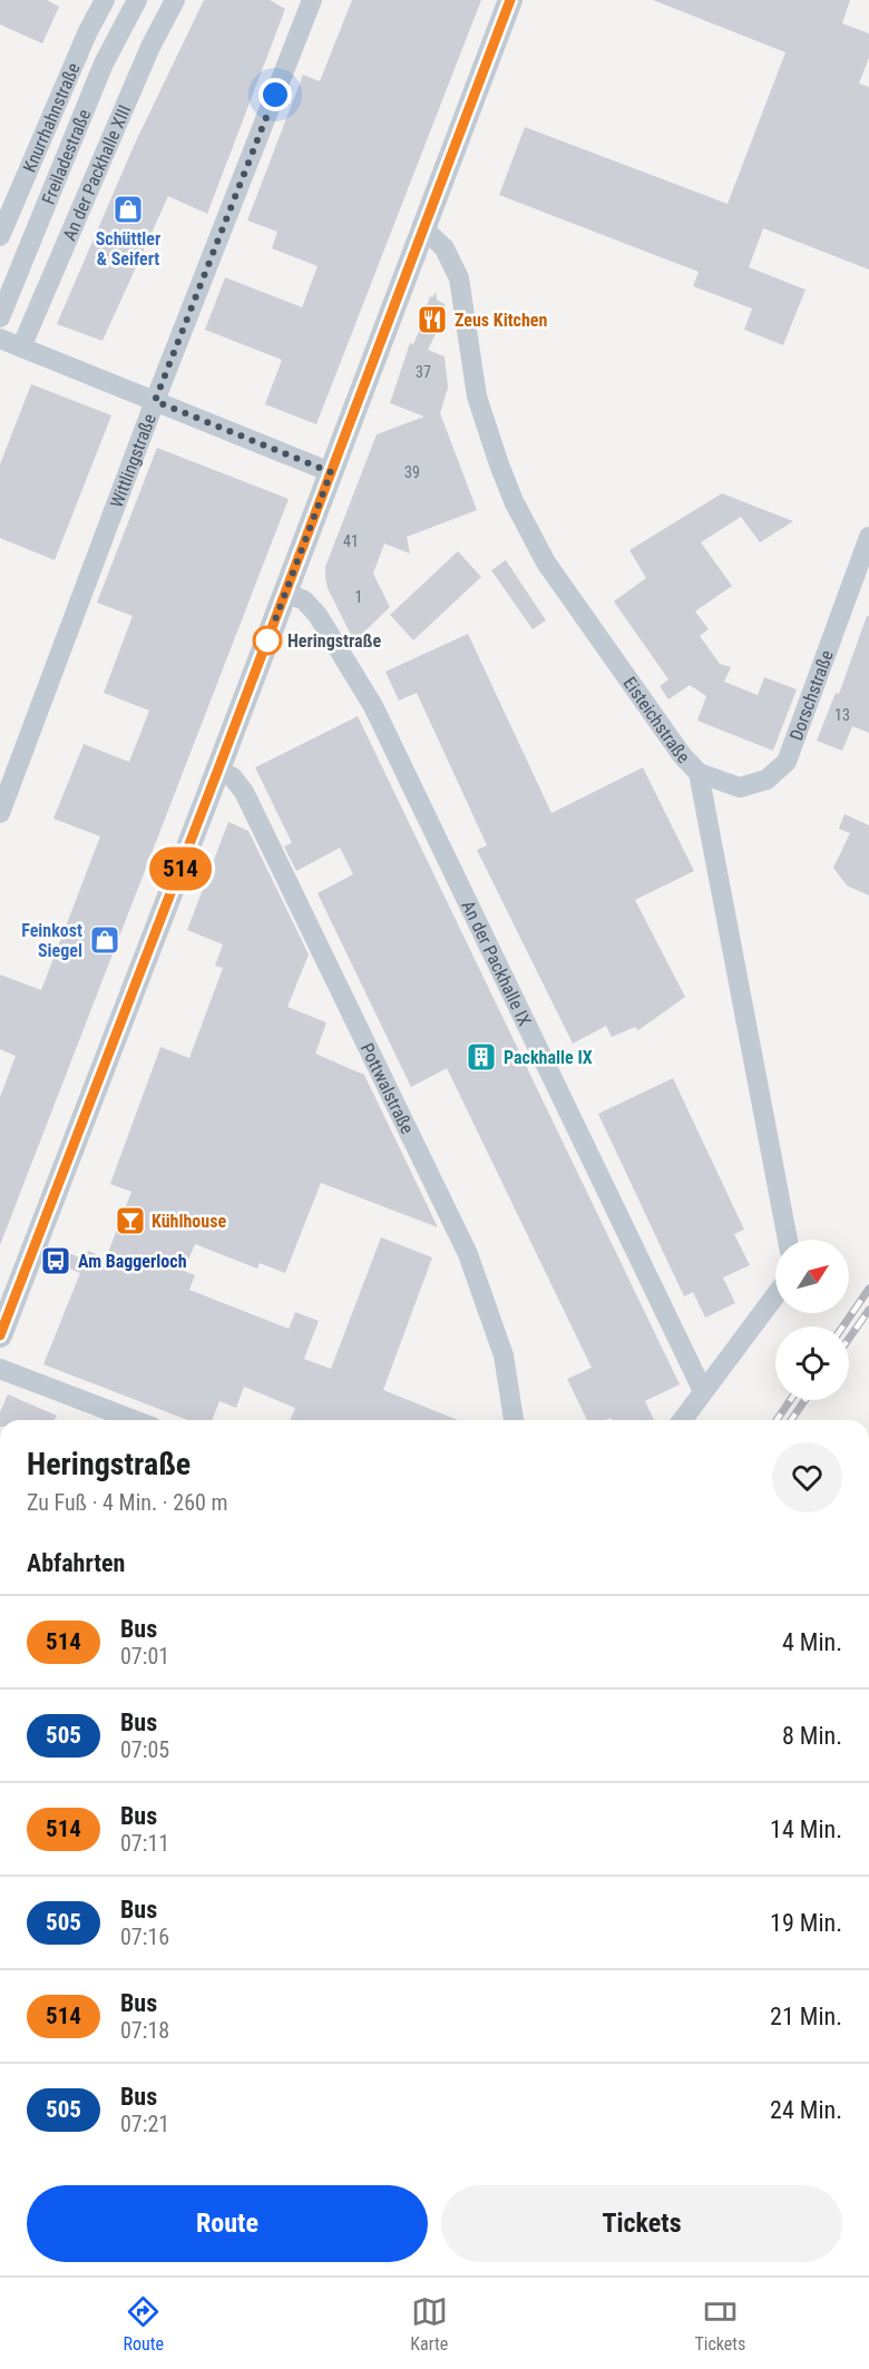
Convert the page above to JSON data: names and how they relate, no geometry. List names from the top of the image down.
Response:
{
  "streets": {
    "street": [
      "Knurrhahnstraße",
      "Freiladestraße",
      "An der Packhalle XIII",
      "Wittlingstraße",
      "Dorschstraße",
      "Eisteichstraße",
      "An der Packhalle IX",
      "Pottwalstraße"
    ]
  },
  "crossings": [
    ["Dorschstraße", "Eisteichstraße"]
  ],
  "places": {
    "shop": ["Schüttler & Seifert", "Feinkost Siegel"],
    "restaurant": ["Zeus Kitchen"],
    "other": ["Heringstraße"],
    "building": ["Packhalle IX"],
    "bar": ["Kühlhouse"],
    "bus stop": ["Am Baggerloch"]
  },
  "lines": ["bus line 514"],
  "house_numbers": [
    "37",
    "39",
    "41",
    "1",
    "13"
  ],
  "north": "top right",
  "page": {
    "on_map": "514",
    "heading": [
      ["Heringstraße", "Zu Fuß · 4 Min. · 260 m"],
      "Abfahrten"
    ],
    "list": [
      {
        "mark": "514",
        "name": "Bus",
        "note": "07:01",
        "value": "4 Min."
      },
      {
        "mark": "505",
        "name": "Bus",
        "note": "07:05",
        "value": "8 Min."
      },
      {
        "mark": "514",
        "name": "Bus",
        "note": "07:11",
        "value": "14 Min."
      },
      {
        "mark": "505",
        "name": "Bus",
        "note": "07:16",
        "value": "19 Min."
      },
      {
        "mark": "514",
        "name": "Bus",
        "note": "07:18",
        "value": "21 Min."
      },
      {
        "mark": "505",
        "name": "Bus",
        "note": "07:21",
        "value": "24 Min."
      }
    ],
    "buttons": ["Route", "Tickets"],
    "tabs": ["Route", "Karte", "Tickets"]
  }
}
